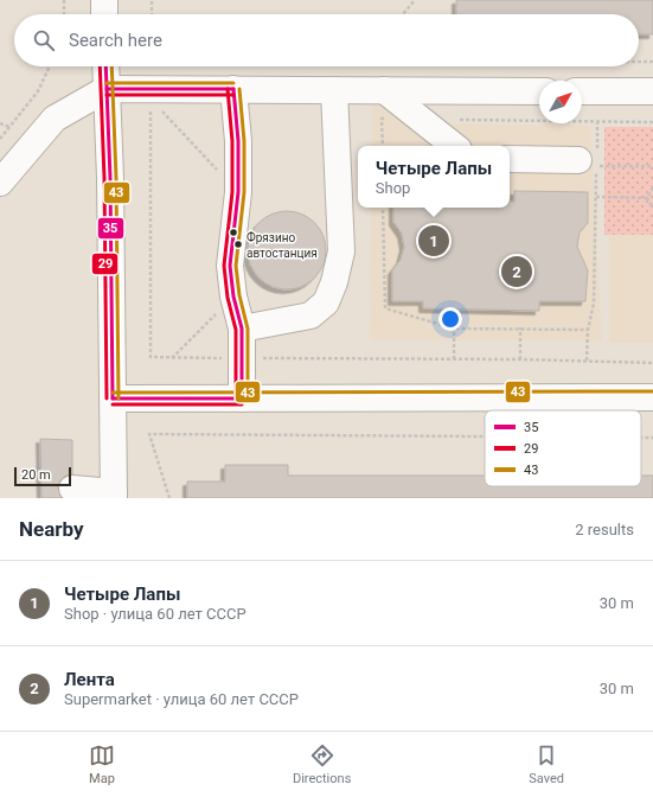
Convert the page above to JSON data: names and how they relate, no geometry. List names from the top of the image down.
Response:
{
  "places": ["Фрязино автостанция"],
  "lines": ["transit line 35", "transit line 29", "transit line 43"],
  "legend": ["35", "29", "43"],
  "scale_bar": "20 m",
  "north": "top right",
  "page": {
    "search": "Search here",
    "popup": ["Четыре Лапы", "Shop"],
    "pins": ["1", "2"],
    "scale": "20 m",
    "heading": ["Nearby", "2 results"],
    "list": [
      {
        "mark": "1",
        "name": "Четыре Лапы",
        "note": "Shop · улица 60 лет СССР",
        "value": "30 m"
      },
      {
        "mark": "2",
        "name": "Лента",
        "note": "Supermarket · улица 60 лет СССР",
        "value": "30 m"
      }
    ],
    "nav": ["Map", "Directions", "Saved"]
  }
}
